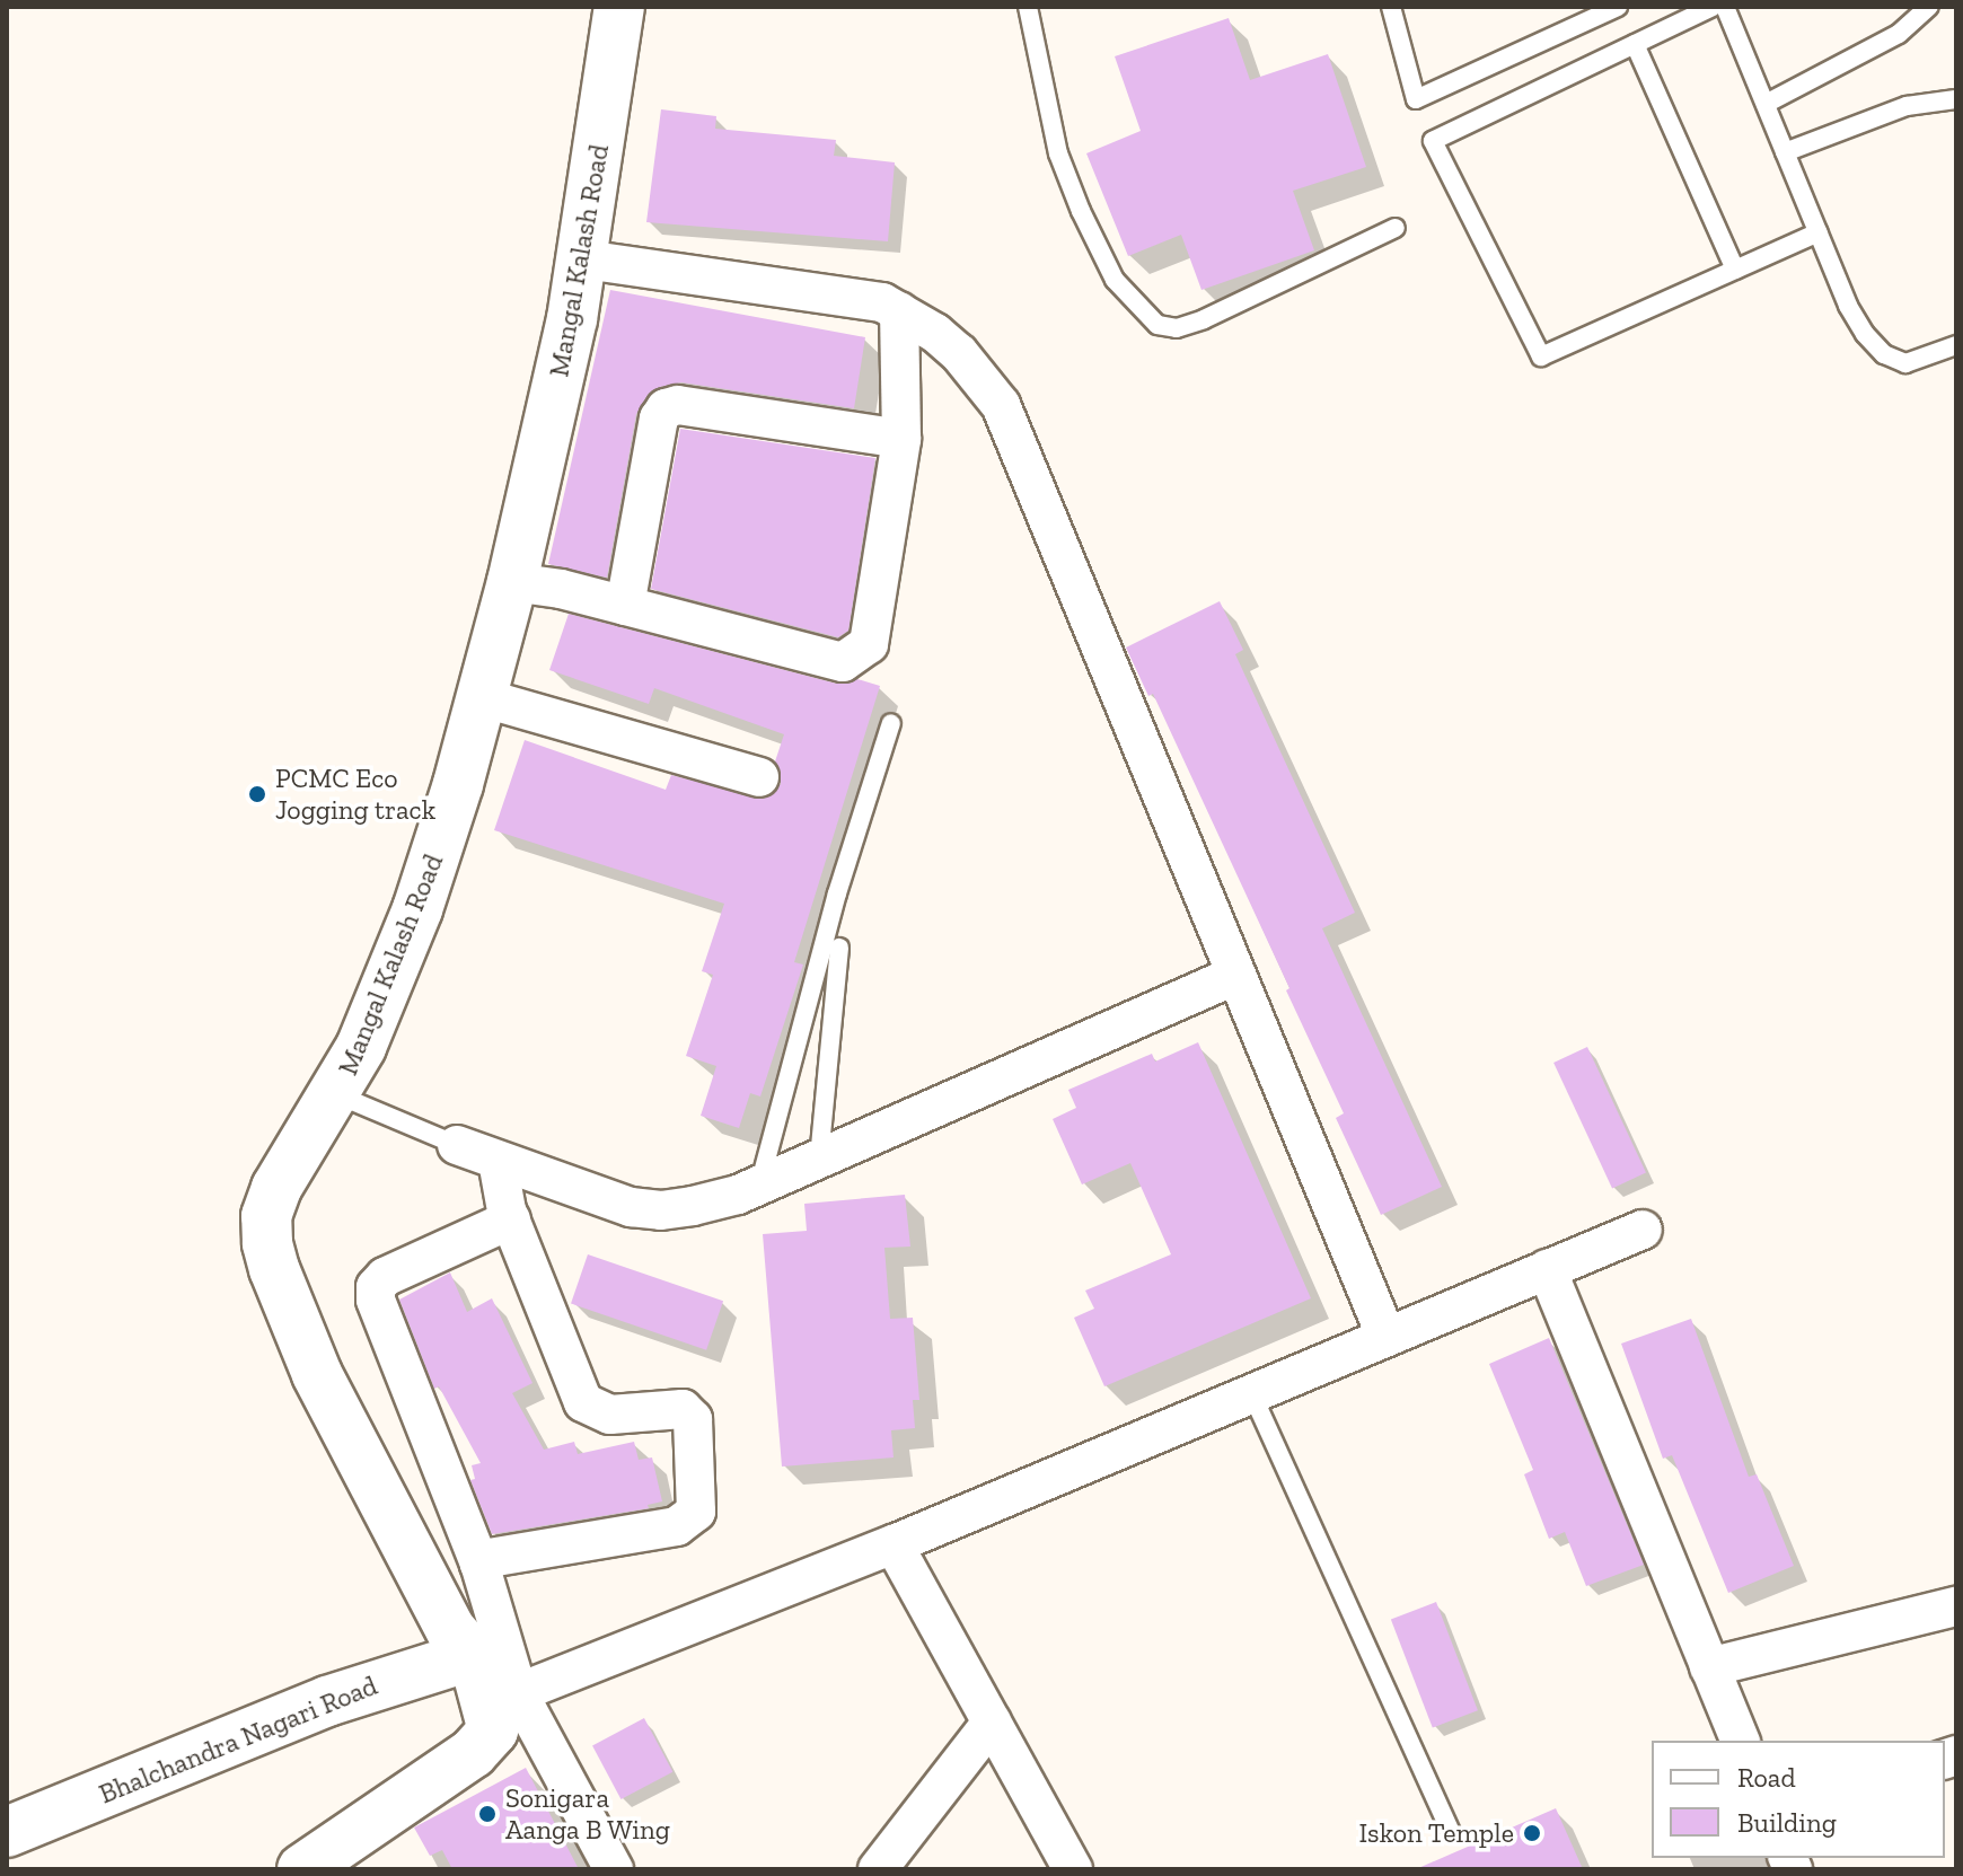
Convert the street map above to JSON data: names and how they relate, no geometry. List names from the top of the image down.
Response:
{
  "streets": {
    "street": ["Mangal Kalash Road", "Bhalchandra Nagari Road"]
  },
  "crossings": [
    ["Mangal Kalash Road", "Bhalchandra Nagari Road"]
  ],
  "places": ["PCMC Eco Jogging track", "Sonigara Aanga B Wing", "Iskon Temple"],
  "legend": ["Road", "Building"]
}
